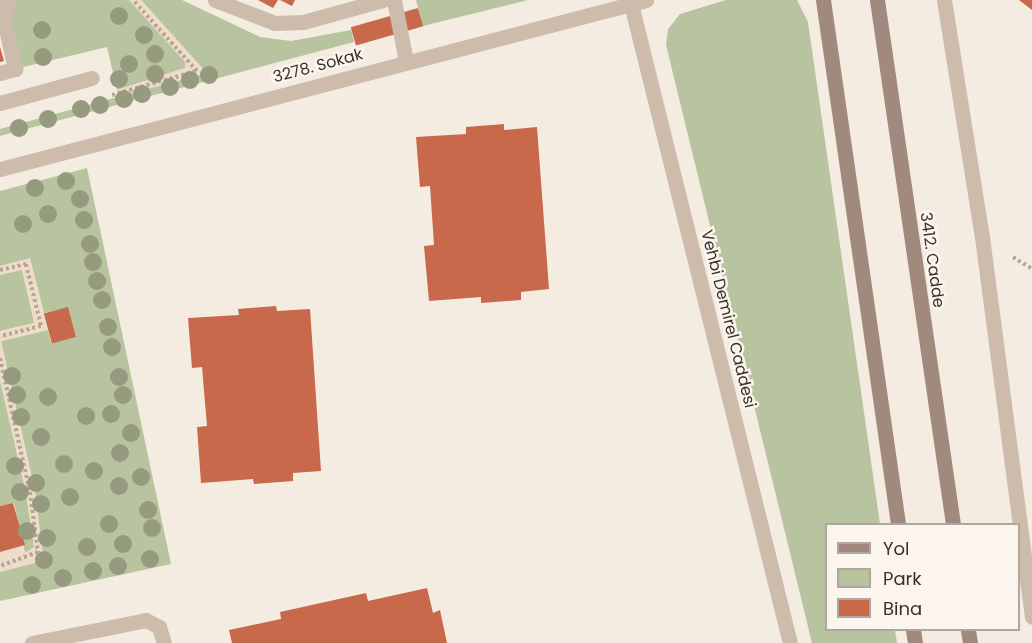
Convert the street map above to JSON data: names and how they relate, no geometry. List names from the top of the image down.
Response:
{
  "streets": {
    "street": ["3278. Sokak", "3412. Cadde", "Vehbi Demirel Caddesi"]
  },
  "crossings": [
    ["3278. Sokak", "Vehbi Demirel Caddesi"]
  ],
  "legend": ["Yol", "Park", "Bina"]
}
